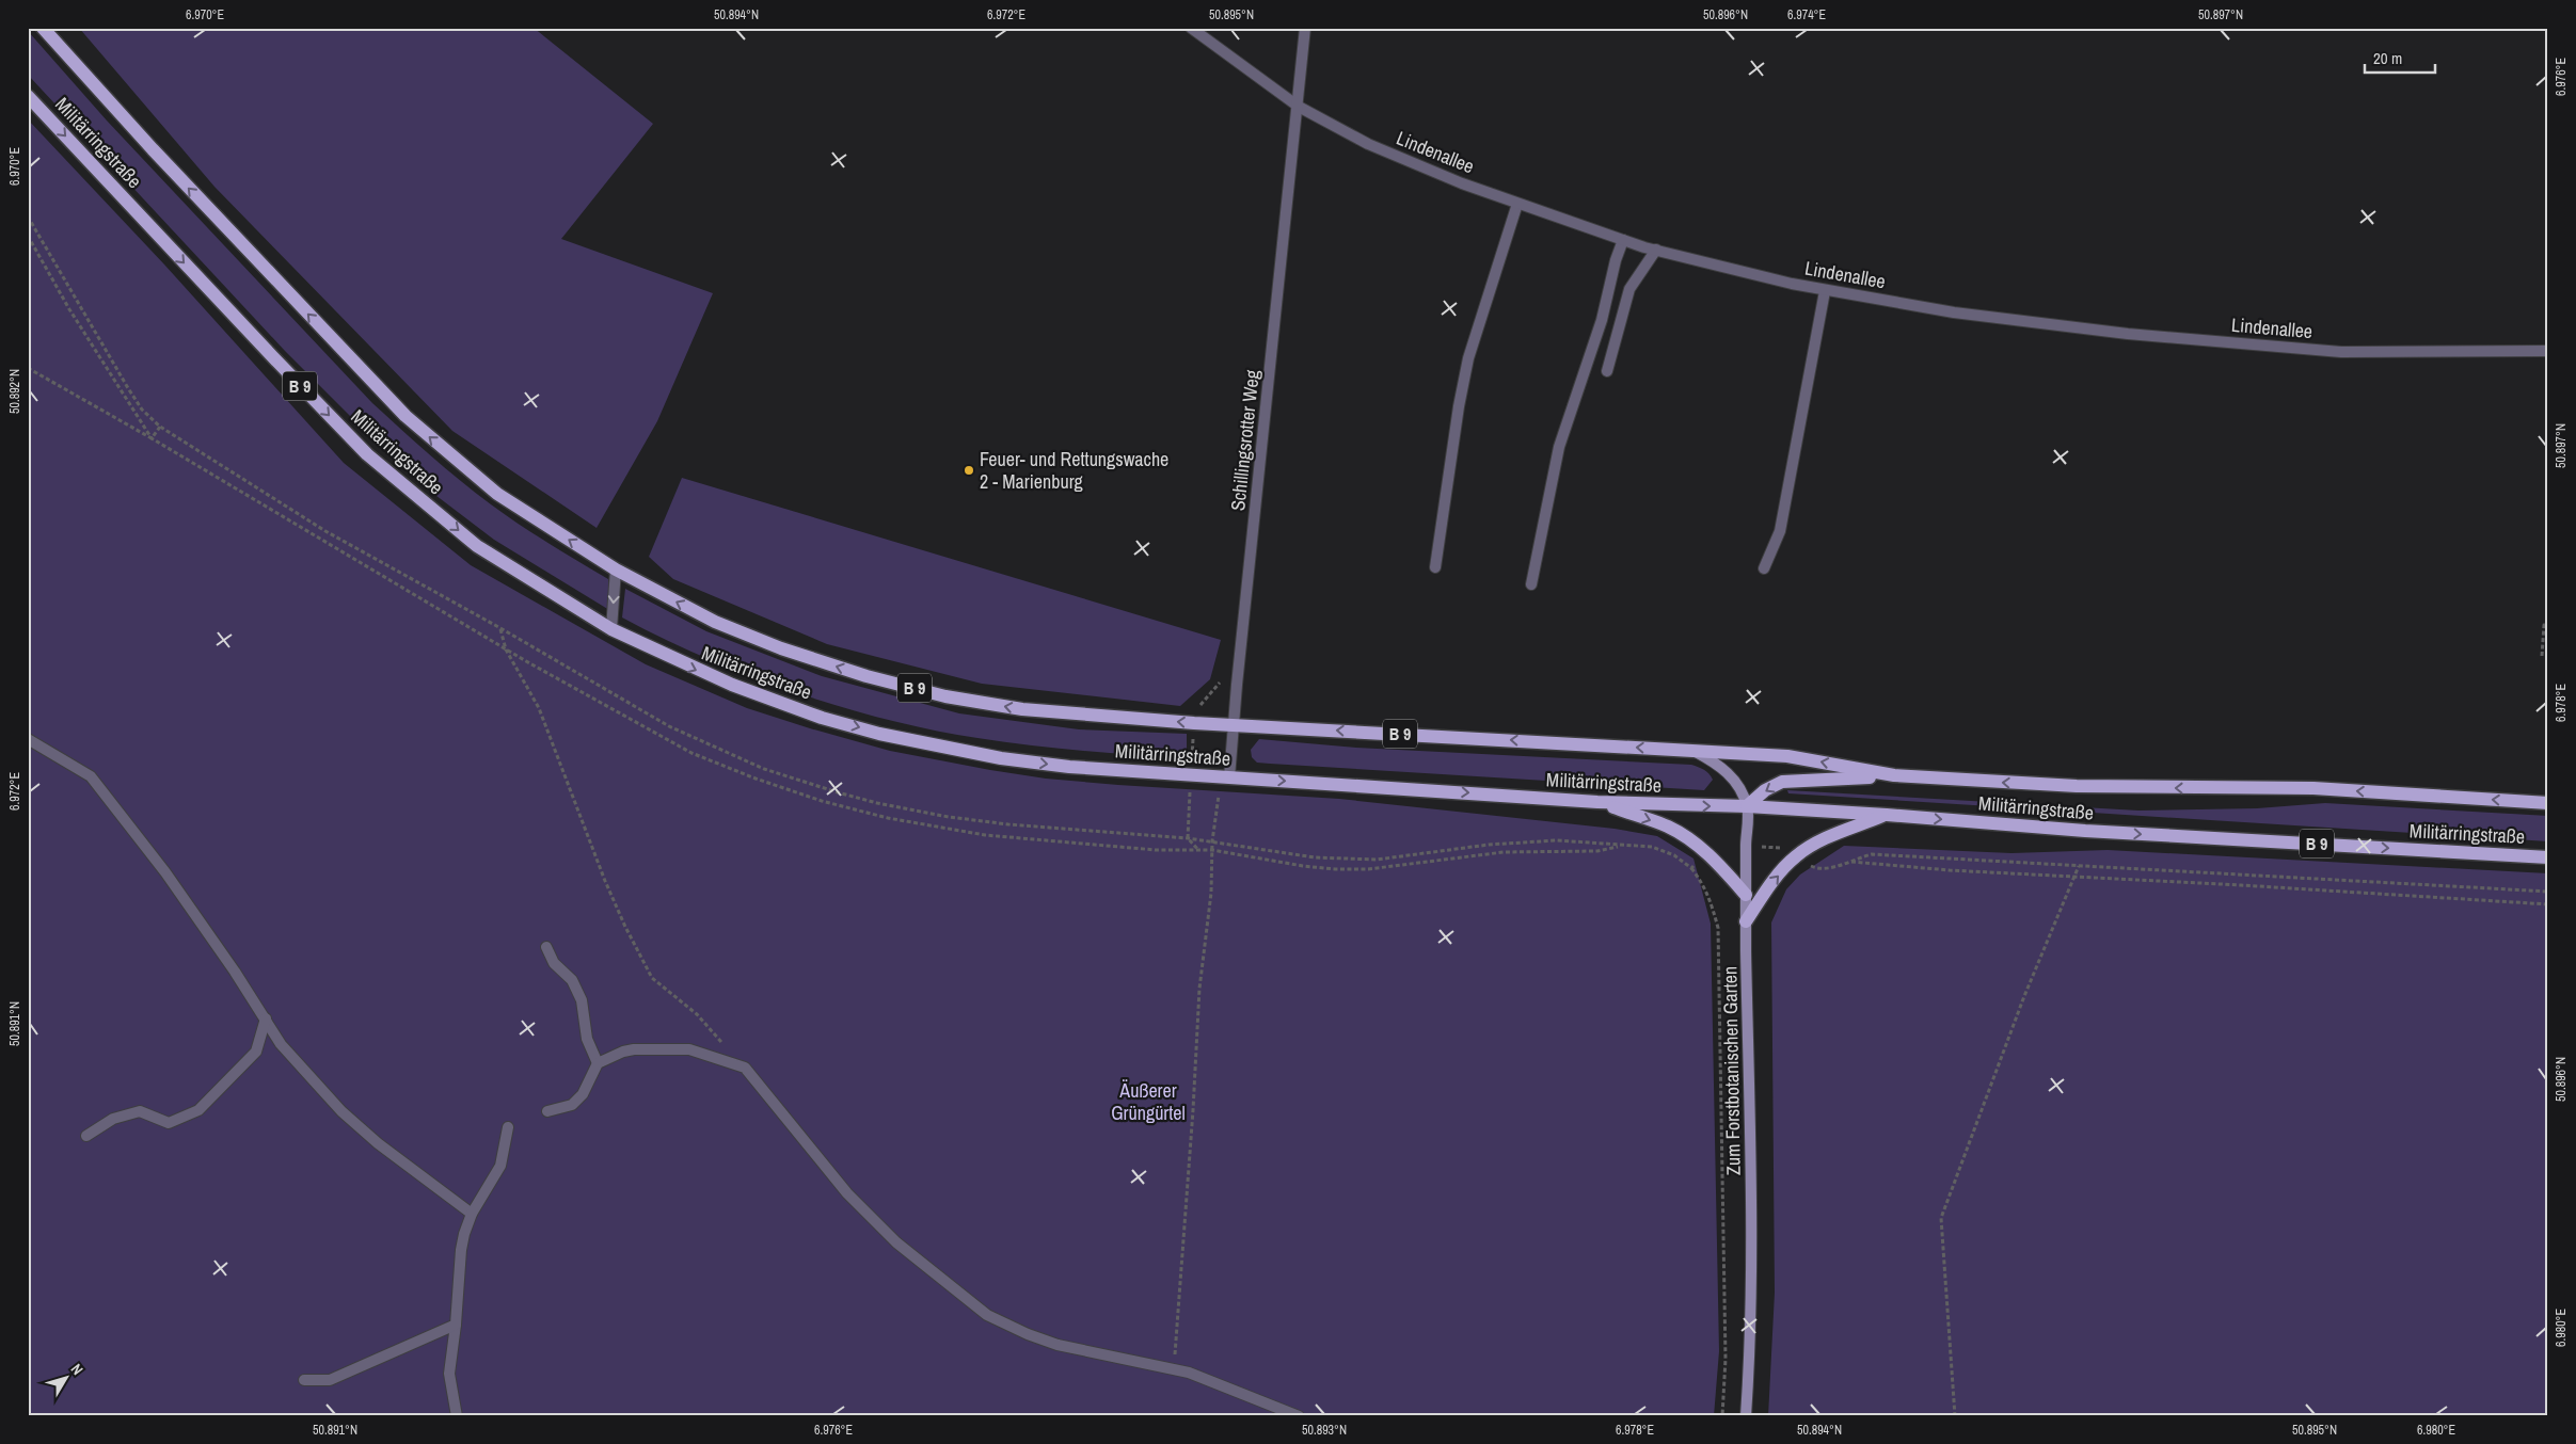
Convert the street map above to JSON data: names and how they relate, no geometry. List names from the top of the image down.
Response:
{
  "streets": {
    "main road": ["Militärringstraße", "B 9", "Zum Forstbotanischen Garten"],
    "street": ["Lindenallee", "Schillingsrotter Weg"]
  },
  "crossings": [
    ["Militärringstraße", "B 9"],
    ["Militärringstraße", "Schillingsrotter Weg"],
    ["Militärringstraße", "Zum Forstbotanischen Garten"],
    ["Lindenallee", "Schillingsrotter Weg"],
    ["B 9", "Zum Forstbotanischen Garten"]
  ],
  "parks": ["Äußerer Grüngürtel"],
  "places": ["Feuer- und Rettungswache 2 - Marienburg"],
  "scale_bar": "20 m",
  "north": "top right",
  "coordinates": [
    "6.970°E",
    "50.894°N",
    "6.972°E",
    "50.895°N",
    "50.896°N",
    "6.974°E",
    "50.897°N",
    "6.976°E",
    "50.892°N",
    "6.978°E",
    "50.891°N",
    "6.980°E",
    "50.893°N"
  ]
}
